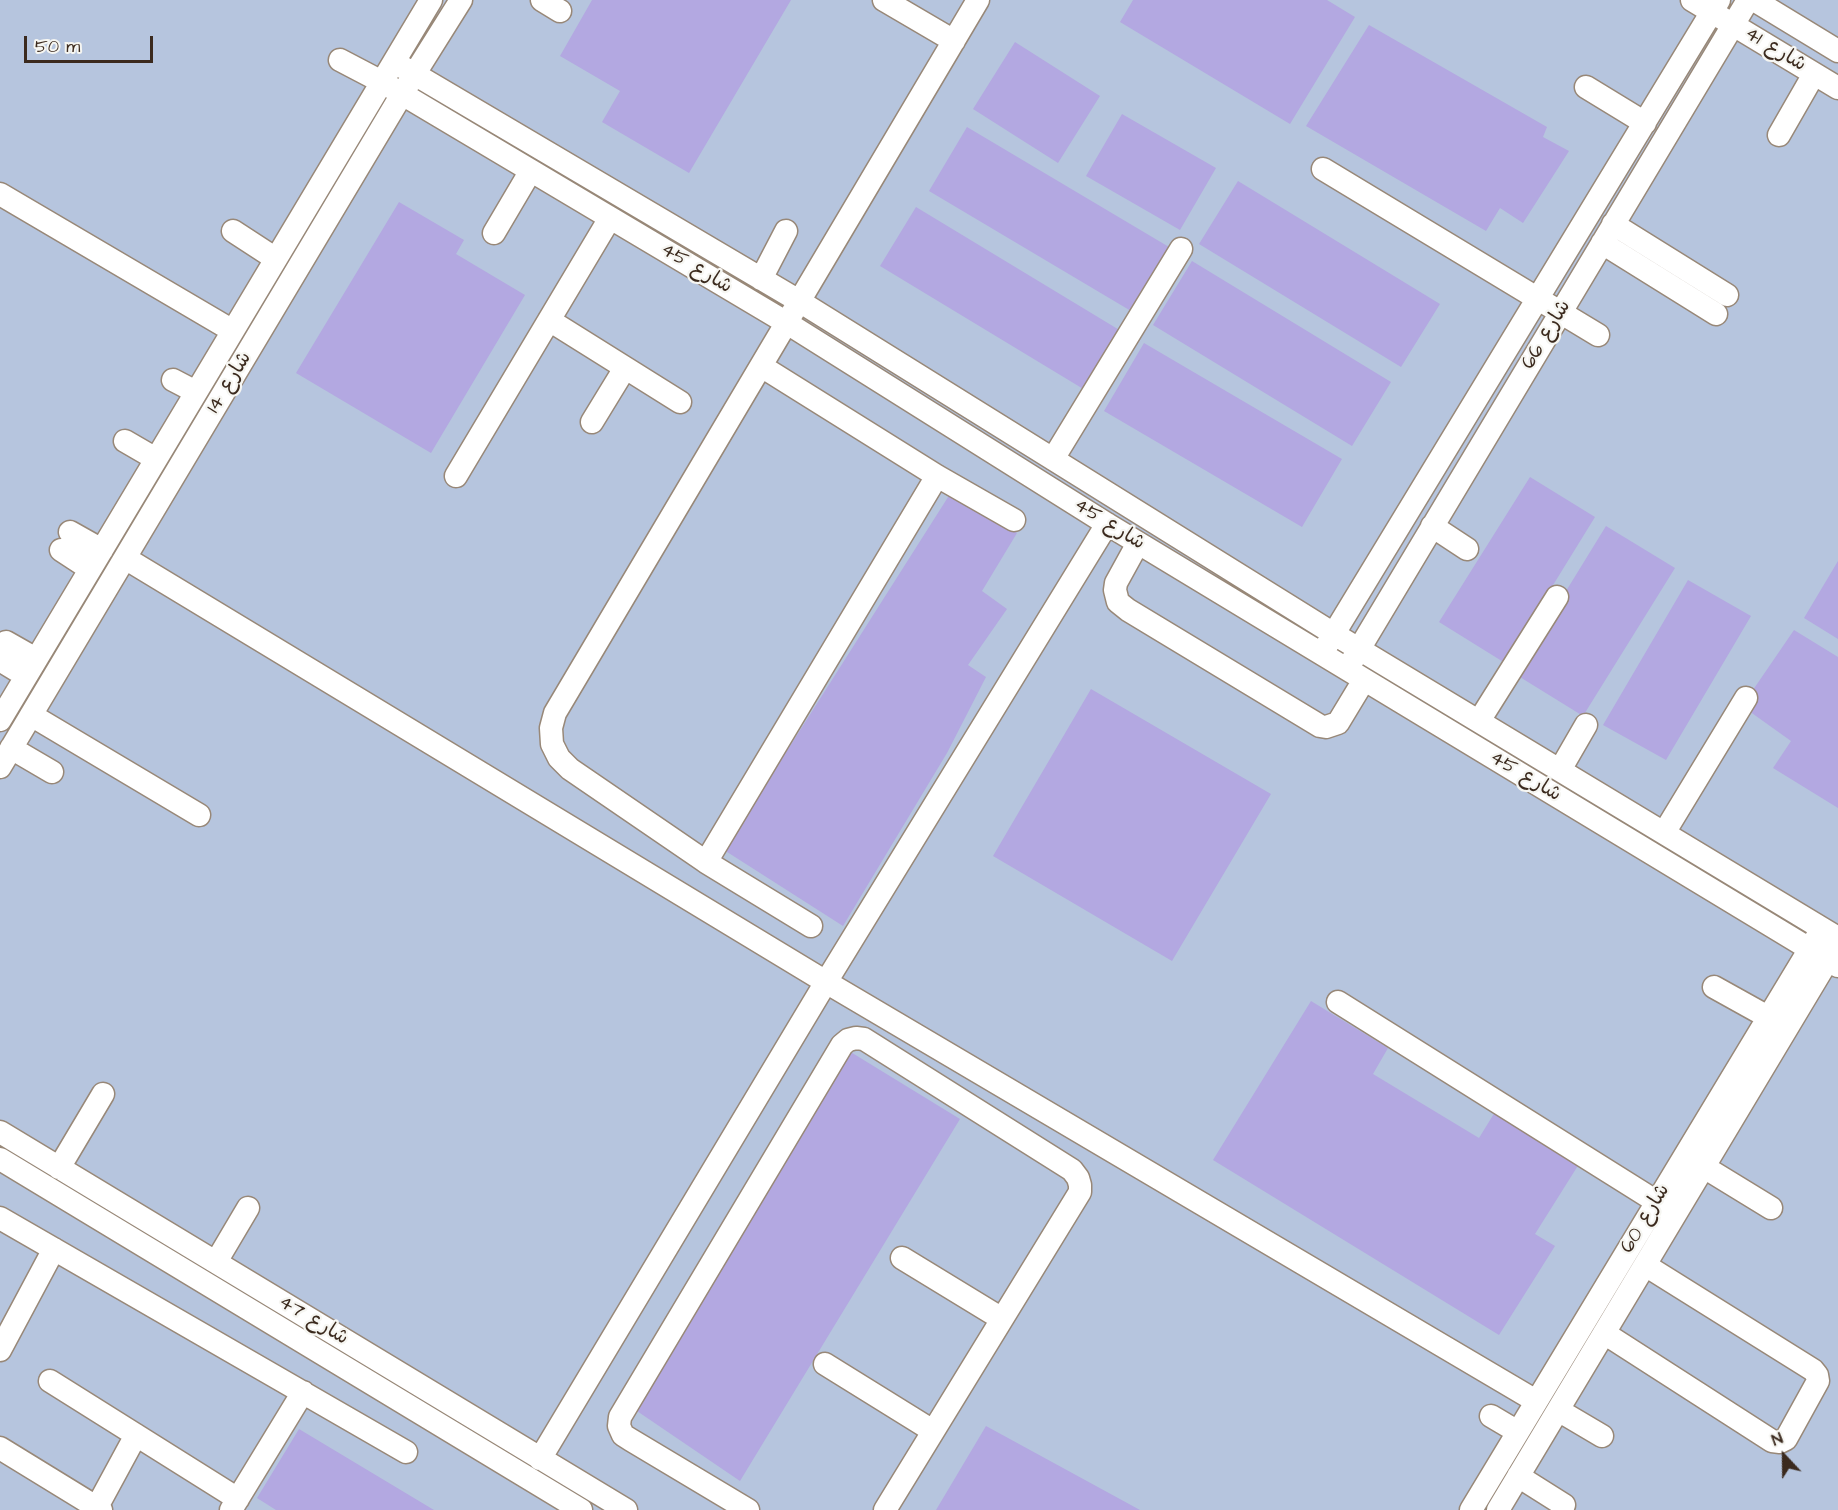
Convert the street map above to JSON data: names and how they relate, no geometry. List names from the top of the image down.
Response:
{
  "streets": {
    "street": [
      "شارع 41",
      "شارع 45",
      "شارع 66",
      "شارع 14",
      "شارع 60",
      "شارع 47"
    ]
  },
  "crossings": [
    ["شارع 41", "شارع 66"],
    ["شارع 45", "شارع 66"],
    ["شارع 45", "شارع 14"],
    ["شارع 45", "شارع 60"]
  ],
  "scale_bar": "50 m",
  "north": "top"
}
